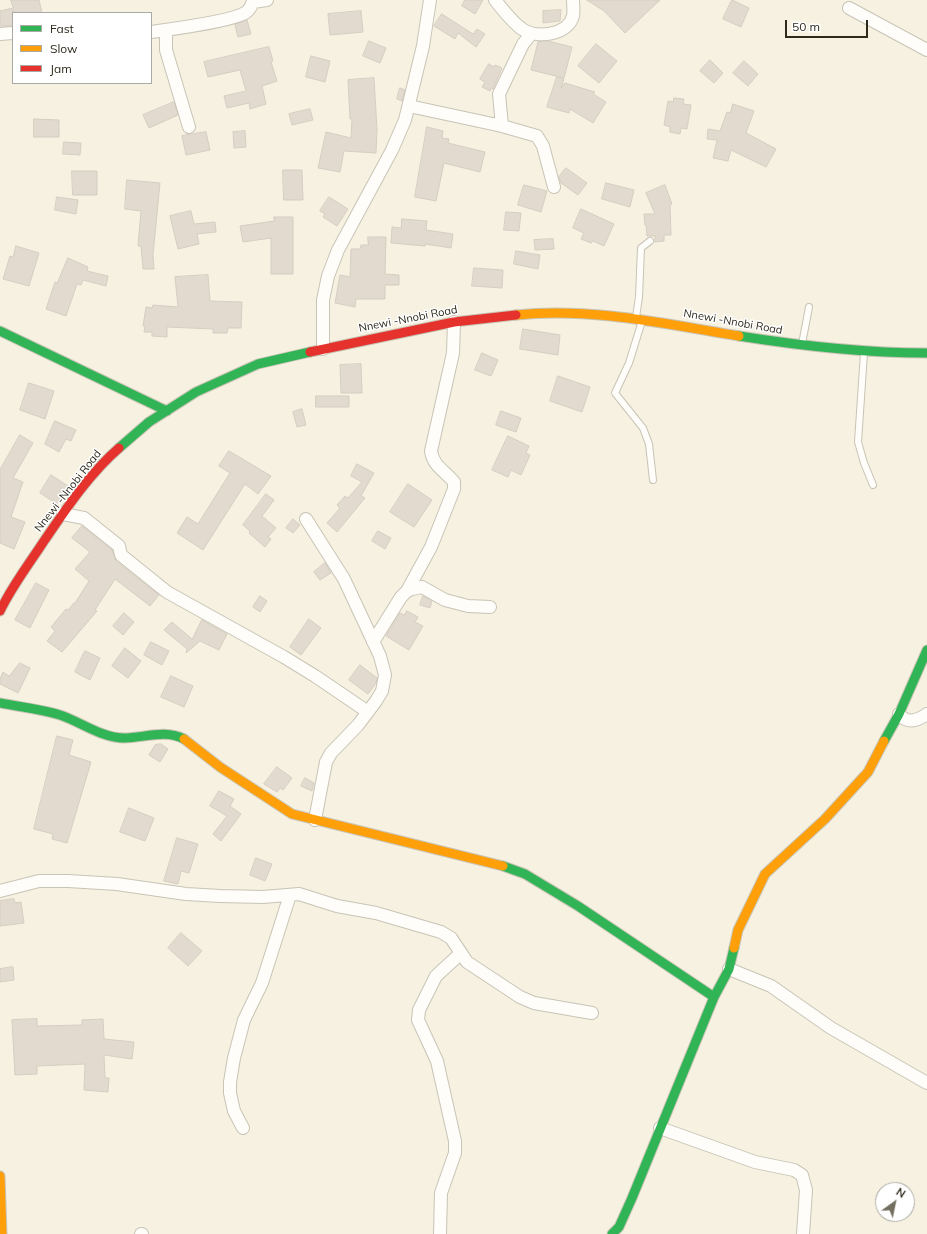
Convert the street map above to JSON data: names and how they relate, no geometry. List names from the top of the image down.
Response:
{
  "streets": {
    "street": ["Nnewi -Nnobi Road"]
  },
  "legend": ["Fast", "Slow", "Jam"],
  "scale_bar": "50 m",
  "north": "top right"
}
